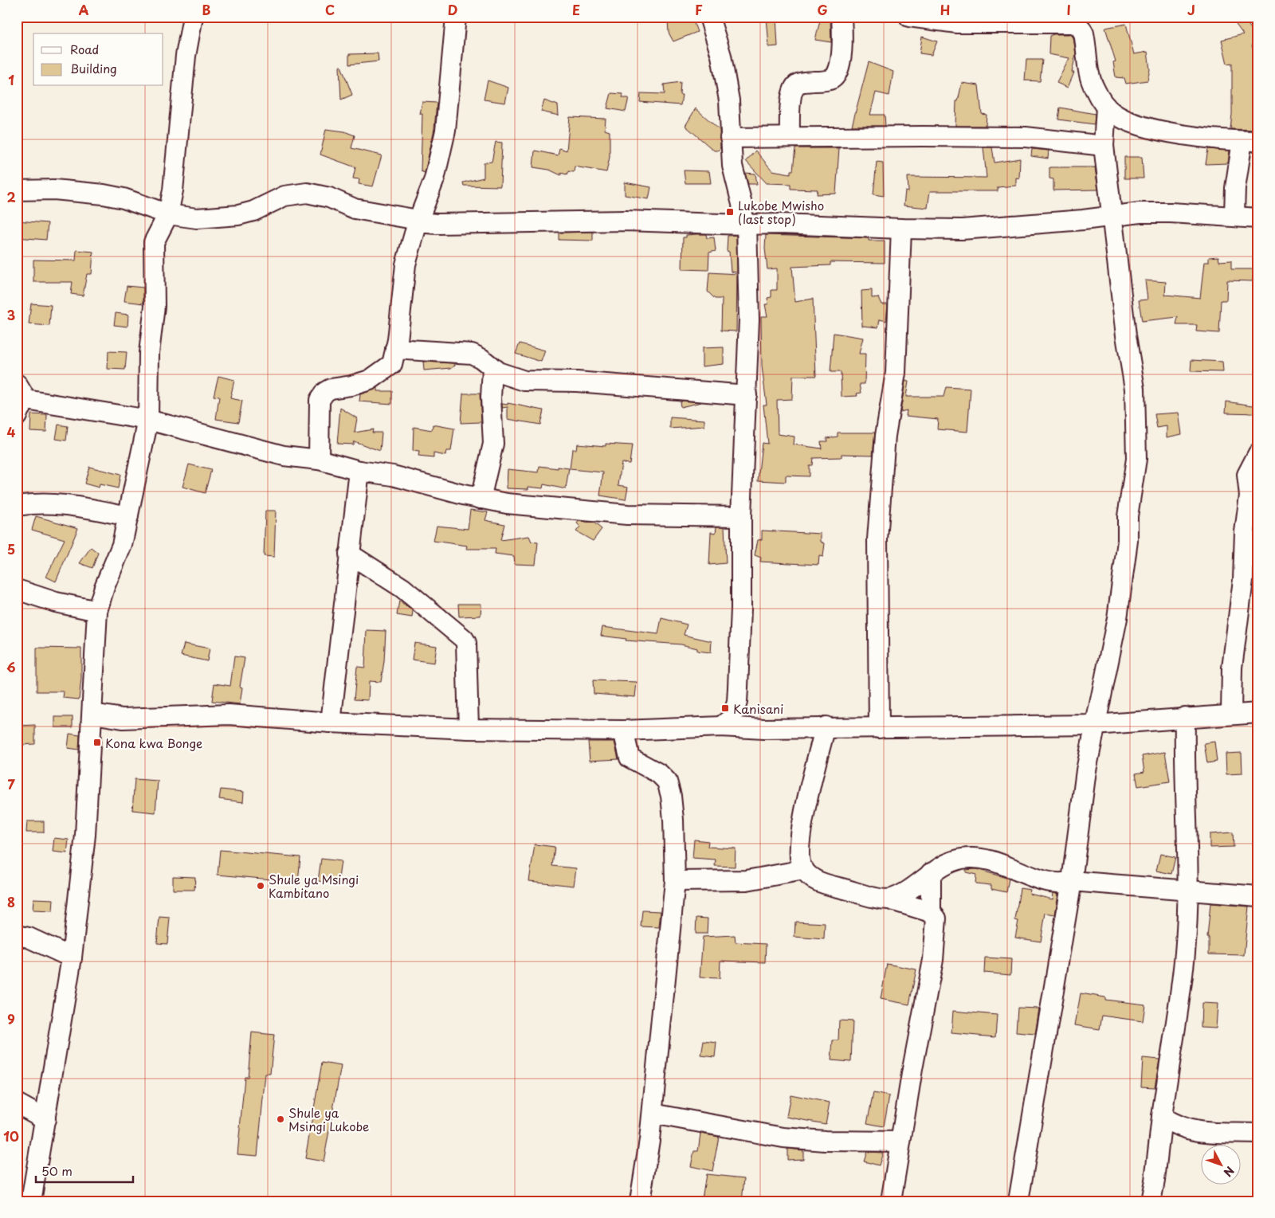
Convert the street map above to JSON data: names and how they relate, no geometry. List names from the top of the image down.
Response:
{
  "places": {
    "transit": ["Lukobe Mwisho (last stop)", "Kanisani", "Kona kwa Bonge"],
    "other": ["Shule ya Msingi Kambitano", "Shule ya Msingi Lukobe"]
  },
  "legend": ["Road", "Building"],
  "scale_bar": "50 m",
  "north": "bottom right",
  "grid": {
    "columns": [
      "A",
      "B",
      "C",
      "D",
      "E",
      "F",
      "G",
      "H",
      "I",
      "J"
    ],
    "rows": [
      "1",
      "2",
      "3",
      "4",
      "5",
      "6",
      "7",
      "8",
      "9",
      "10"
    ]
  }
}
